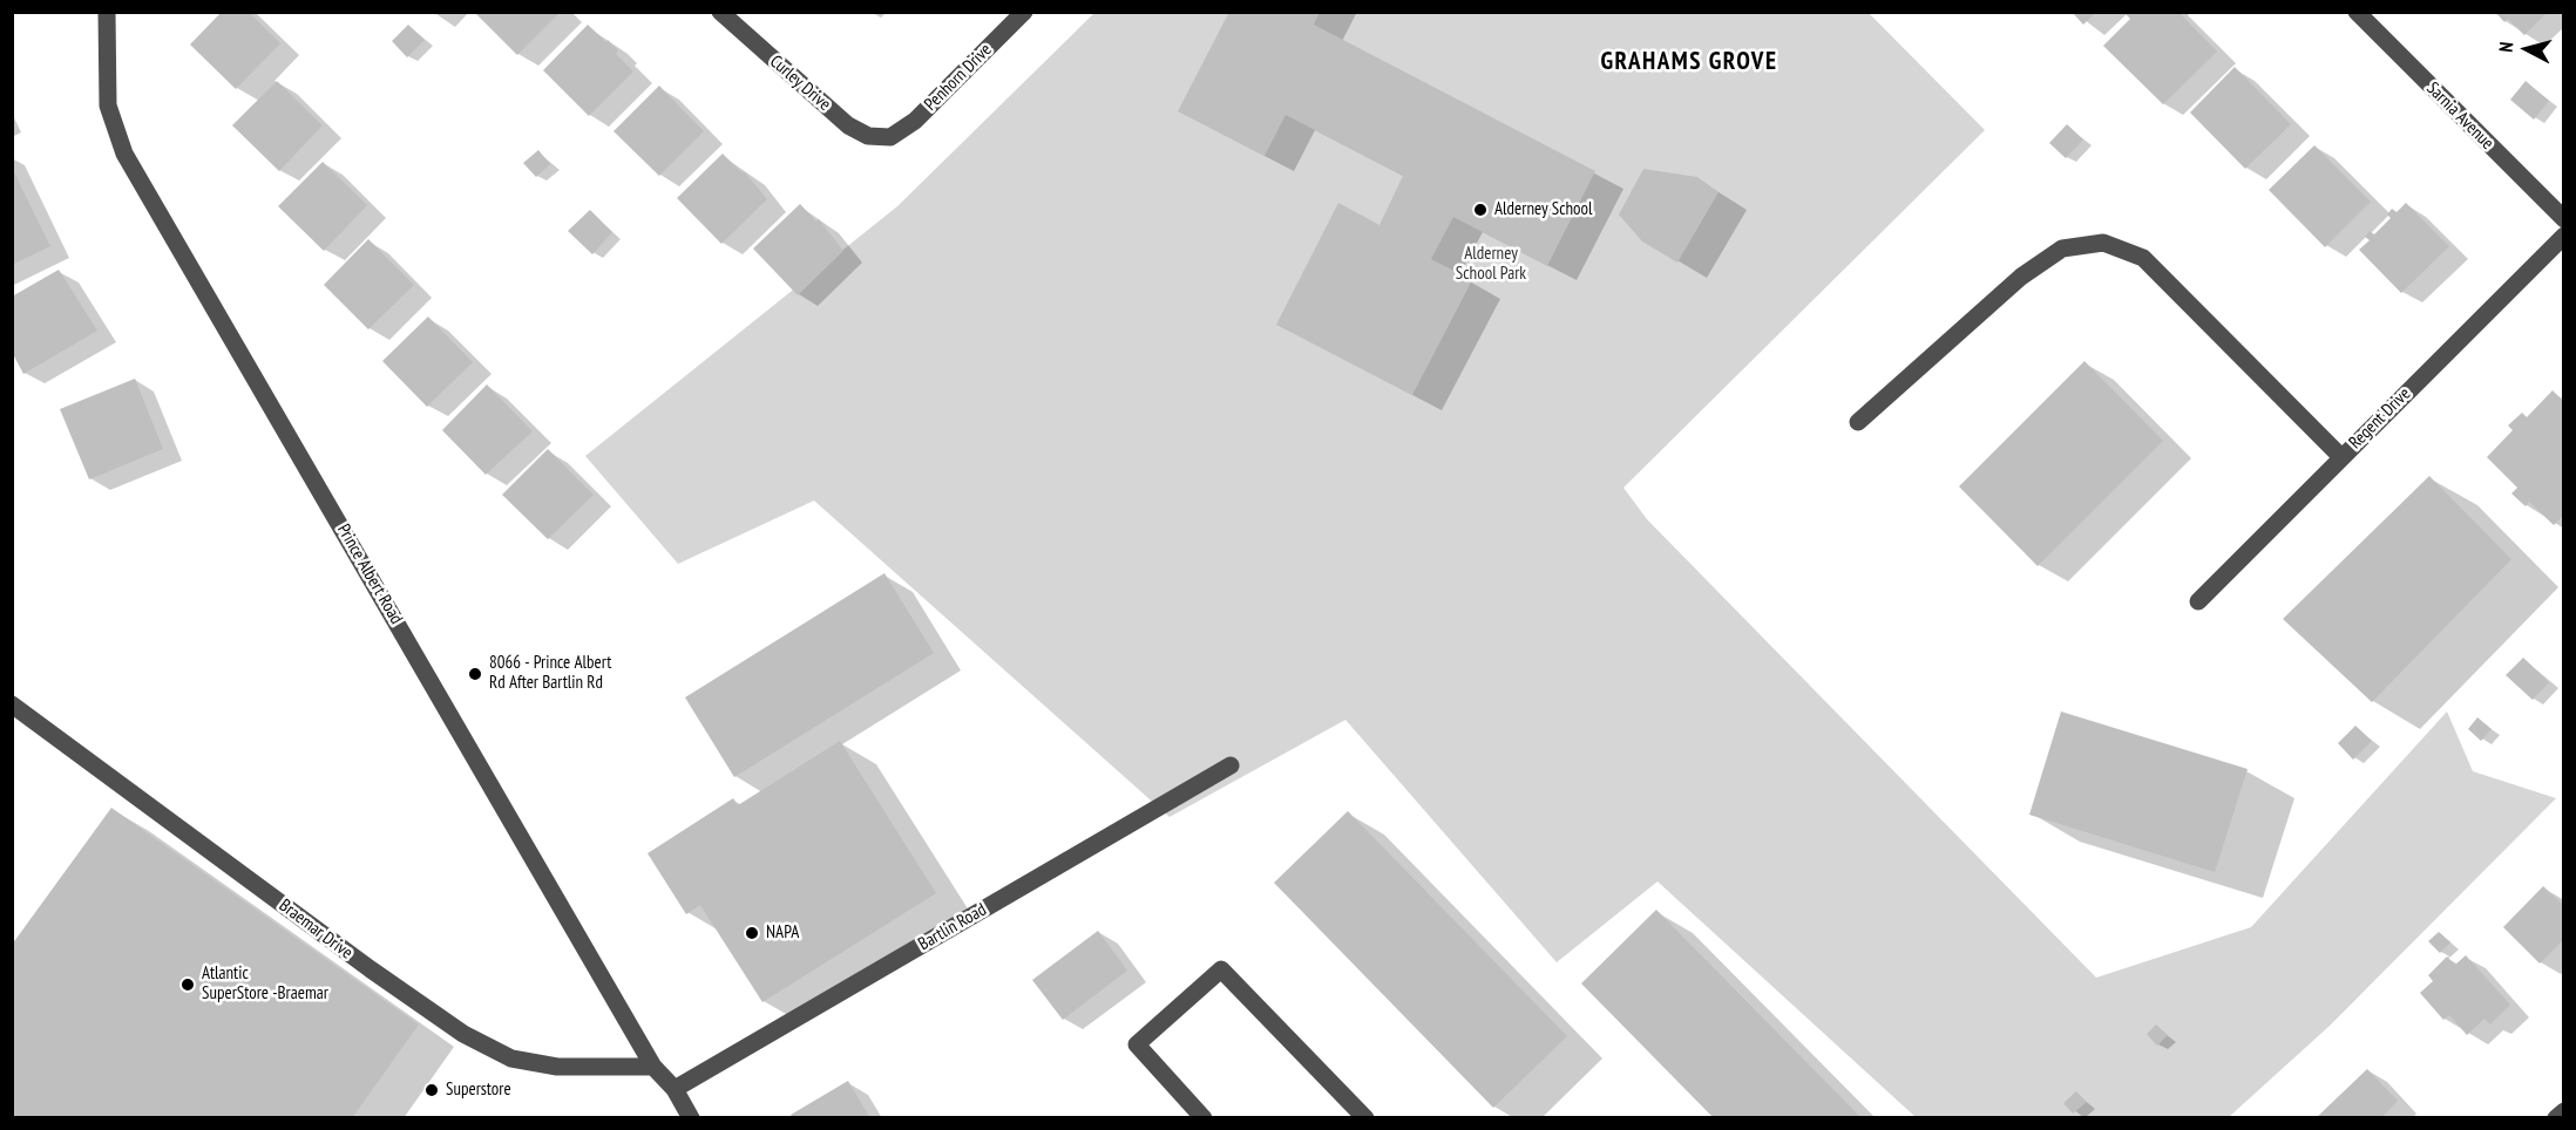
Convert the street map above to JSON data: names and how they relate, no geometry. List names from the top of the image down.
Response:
{
  "streets": {
    "street": [
      "Penhorn Drive",
      "Curley Drive",
      "Sarnia Avenue",
      "Regent Drive",
      "Prince Albert Road",
      "Bartlin Road",
      "Braemar Drive"
    ]
  },
  "crossings": [
    ["Penhorn Drive", "Curley Drive"],
    ["Prince Albert Road", "Bartlin Road"],
    ["Prince Albert Road", "Braemar Drive"]
  ],
  "districts": ["GRAHAMS GROVE"],
  "parks": ["Alderney School Park"],
  "places": [
    "Alderney School",
    "8066 - Prince Albert Rd After Bartlin Rd",
    "NAPA",
    "Atlantic SuperStore -Braemar",
    "Superstore"
  ],
  "north": "left"
}
